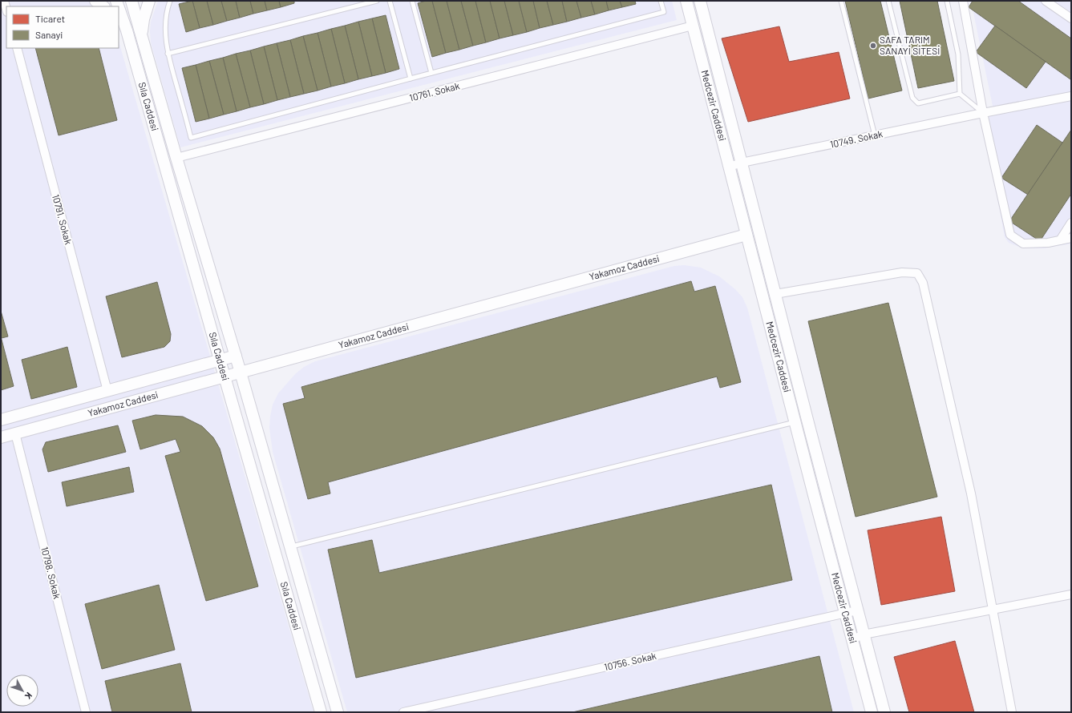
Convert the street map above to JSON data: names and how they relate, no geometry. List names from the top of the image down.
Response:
{
  "streets": {
    "street": [
      "10761. Sokak",
      "Medcezir Caddesi",
      "Sıla Caddesi",
      "10749. Sokak",
      "10791. Sokak",
      "Yakamoz Caddesi",
      "10798. Sokak",
      "10756. Sokak"
    ]
  },
  "crossings": [
    ["10761. Sokak", "Medcezir Caddesi"],
    ["Medcezir Caddesi", "10749. Sokak"],
    ["Medcezir Caddesi", "Yakamoz Caddesi"],
    ["Medcezir Caddesi", "10756. Sokak"],
    ["Sıla Caddesi", "Yakamoz Caddesi"],
    ["10791. Sokak", "Yakamoz Caddesi"],
    ["Yakamoz Caddesi", "10798. Sokak"]
  ],
  "places": ["SAFA TARIM SANAYİ SİTESİ"],
  "legend": ["Ticaret", "Sanayi"],
  "north": "bottom right"
}
